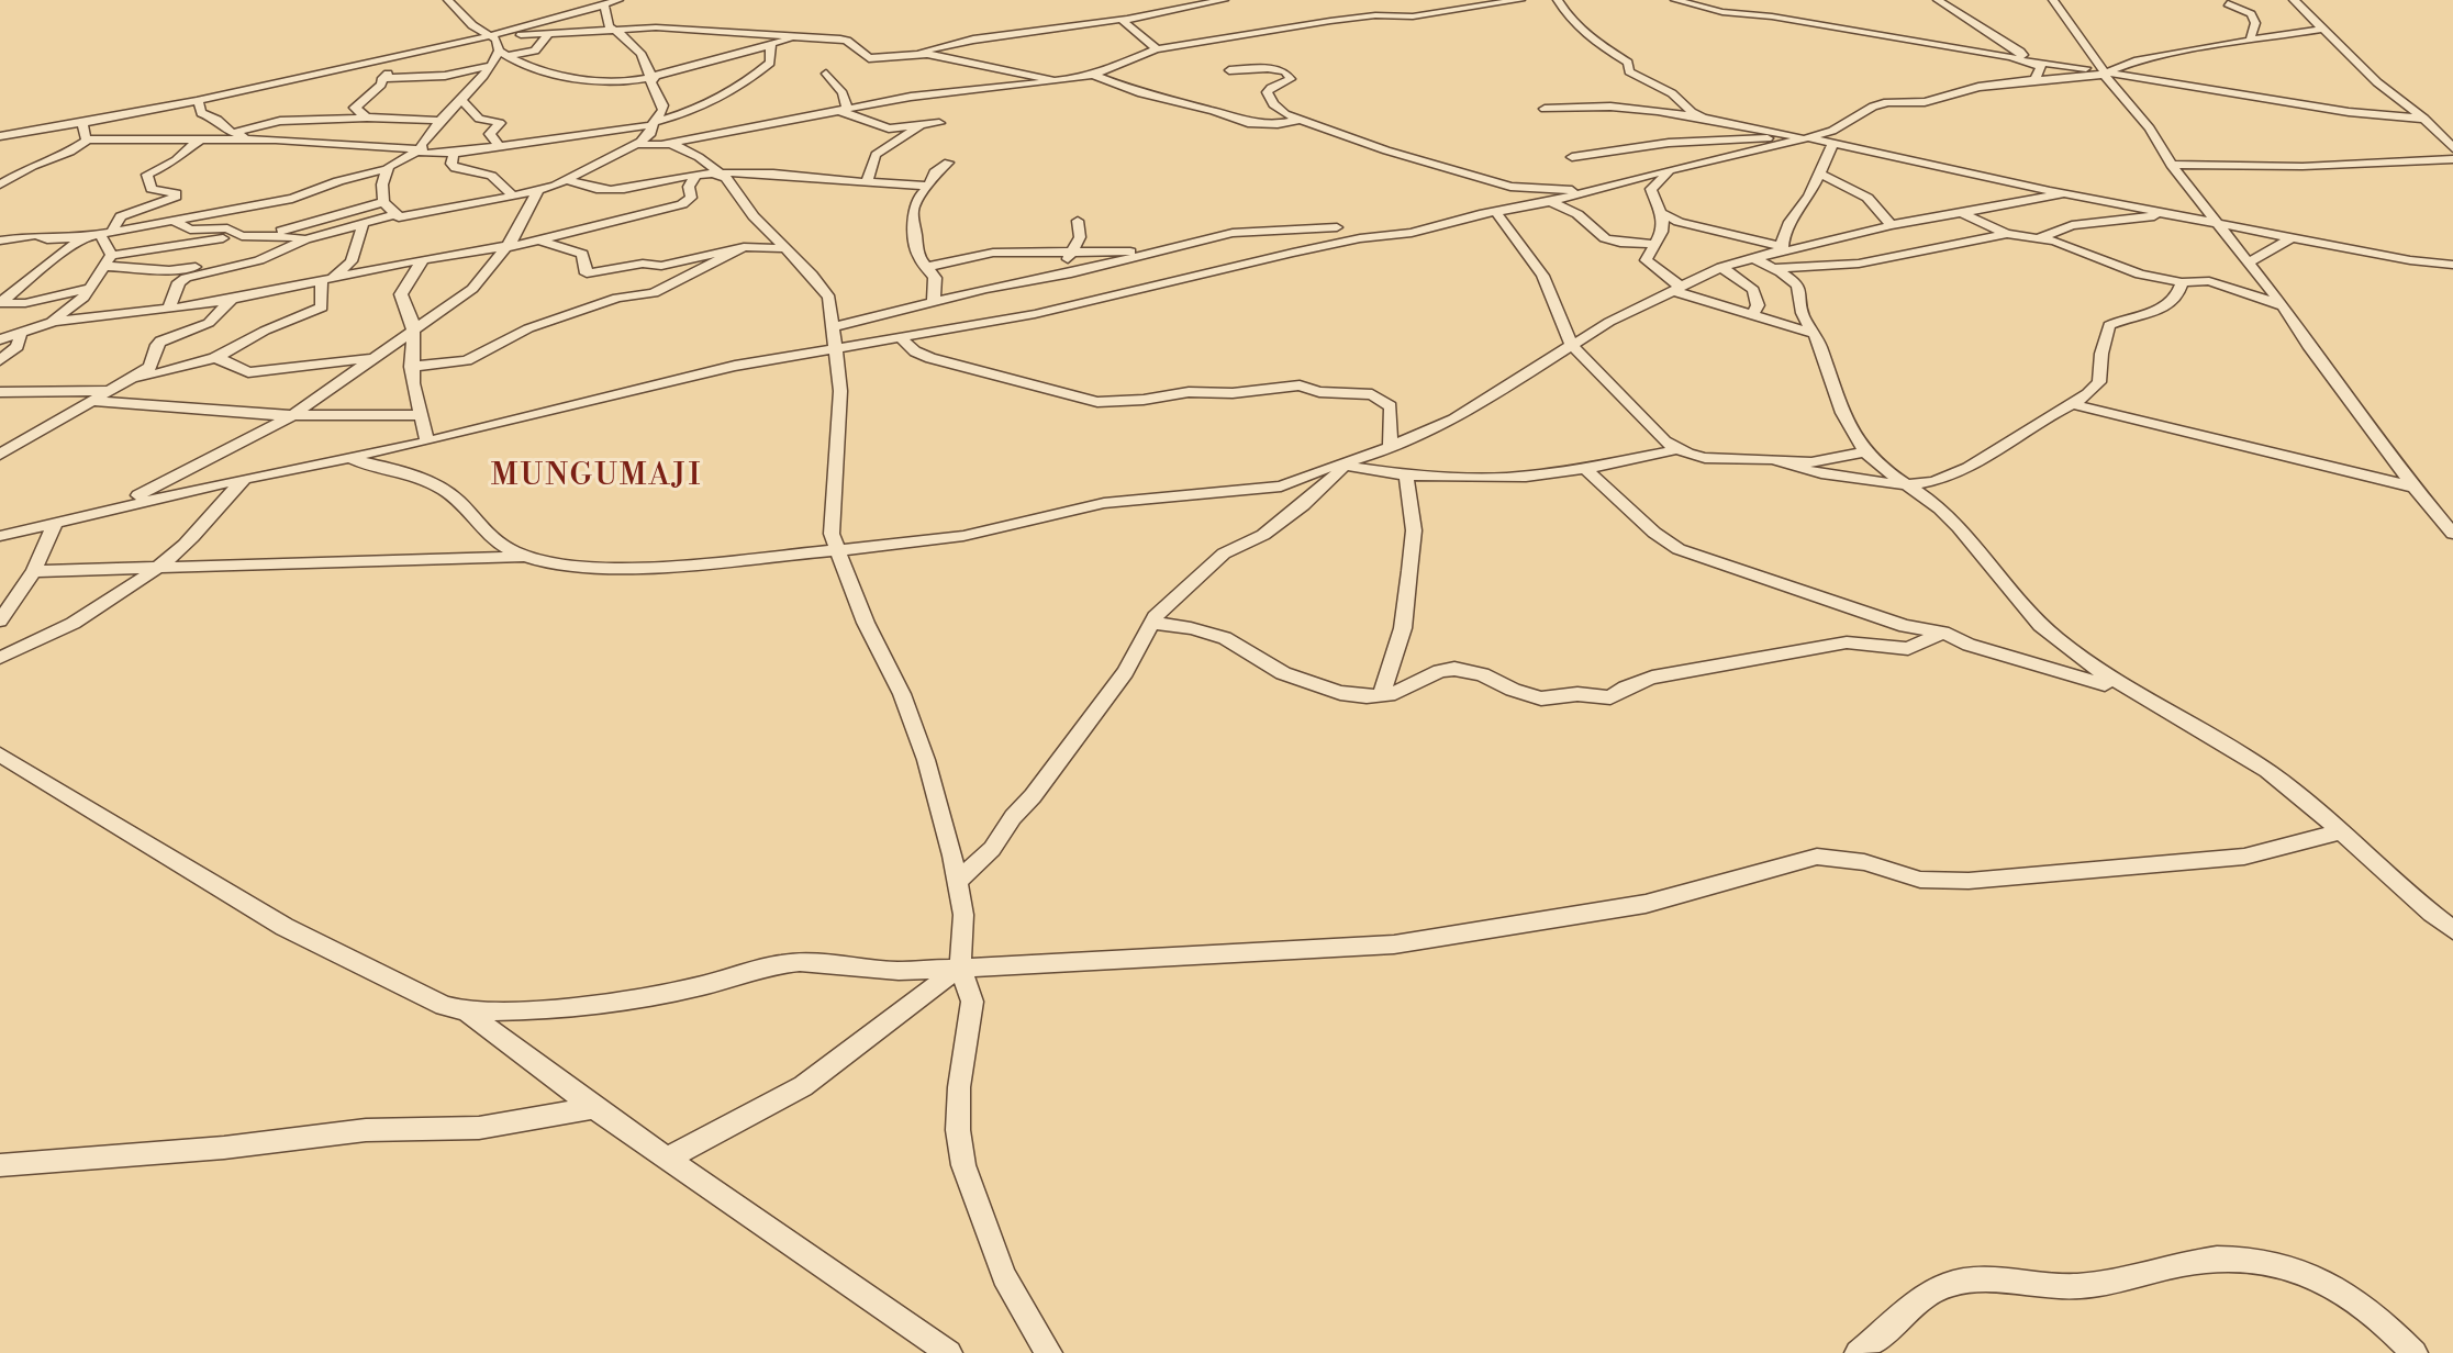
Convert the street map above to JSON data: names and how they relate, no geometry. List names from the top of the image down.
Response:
{
  "districts": ["MUNGUMAJI"]
}
